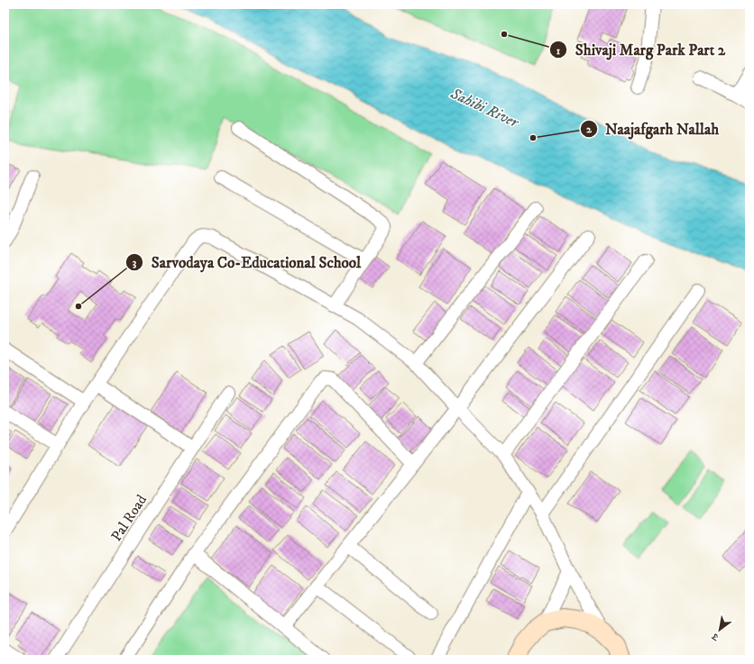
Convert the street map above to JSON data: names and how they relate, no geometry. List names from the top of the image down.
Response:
{
  "streets": {
    "street": ["Pal Road"]
  },
  "water": ["Sahibi River"],
  "places": ["Shivaji Marg Park Part 2", "Naajafgarh Nallah", "Sarvodaya Co-Educational School"],
  "north": "bottom left"
}
